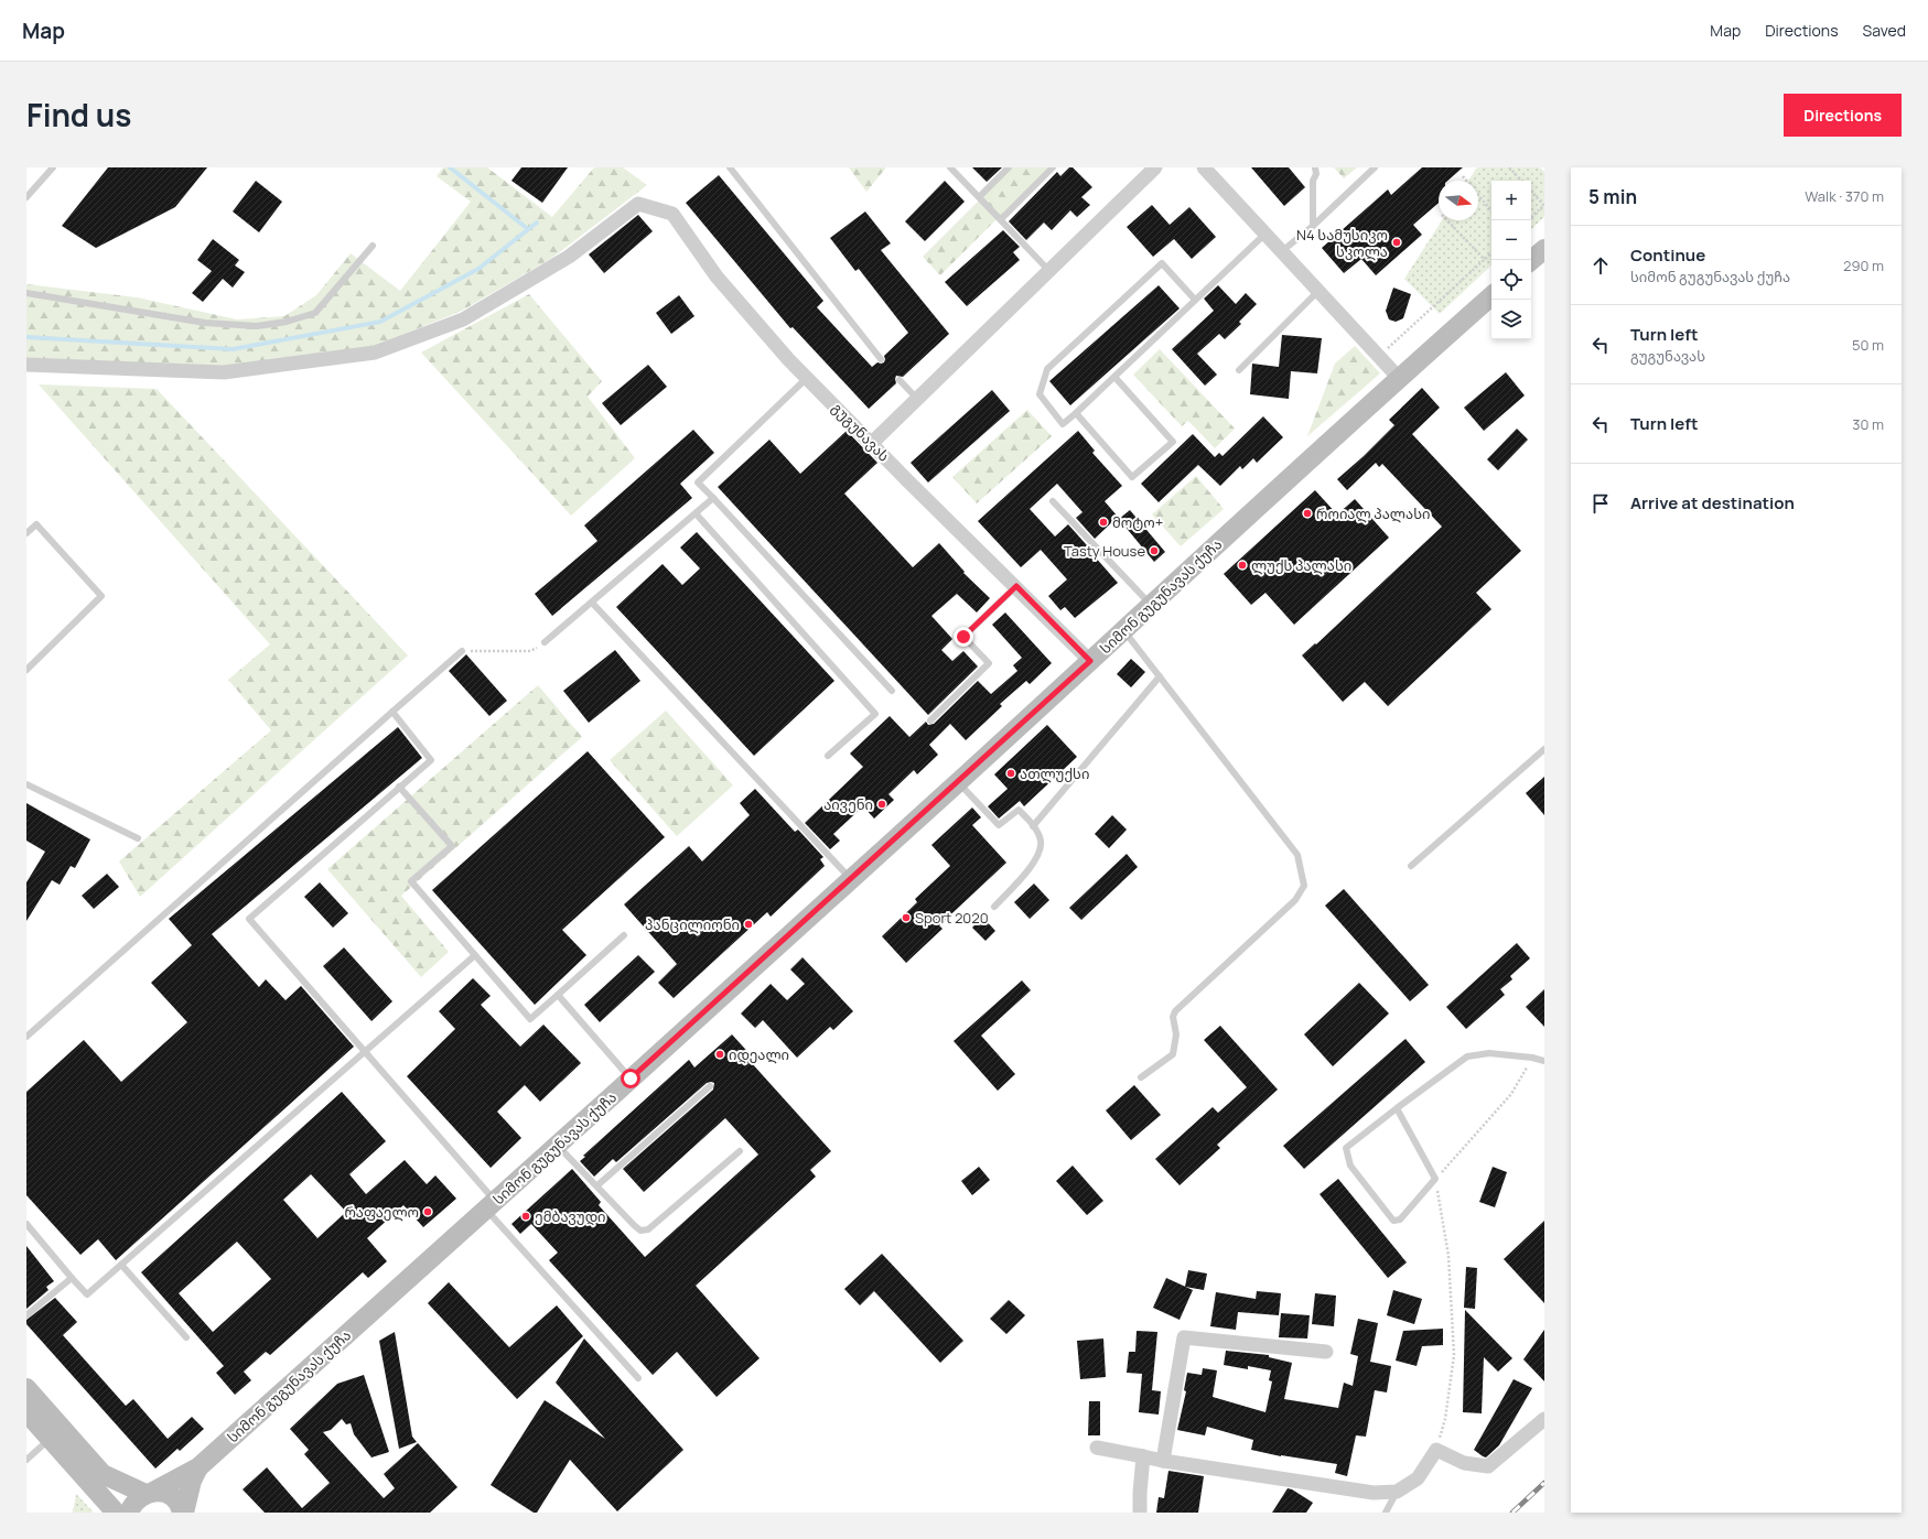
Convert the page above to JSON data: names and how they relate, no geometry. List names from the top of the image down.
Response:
{
  "streets": {
    "main road": ["სიმონ გუგუნავას ქუჩა"],
    "street": ["გუგუნავას"]
  },
  "crossings": [
    ["გუგუნავას", "სიმონ გუგუნავას ქუჩა"]
  ],
  "places": [
    "N4 სამუსიკო სკოლა",
    "როიალ პალასი",
    "მოტო+",
    "Tasty House",
    "ლუქს პალასი",
    "ათლუქსი",
    "აივენი",
    "Sport 2020",
    "პანცილიონი",
    "იდეალი",
    "რაფაელო",
    "ემბავუდი"
  ],
  "north": "right",
  "page": {
    "header": "Map",
    "nav": ["Map", "Directions", "Saved"],
    "title": "Find us",
    "buttons": "Directions",
    "heading": ["5 min", "Walk · 370 m"],
    "map_buttons": ["+", "−"],
    "list": [
      ["Continue", "სიმონ გუგუნავას ქუჩა", "290 m"],
      ["Turn left", "გუგუნავას", "50 m"],
      ["Turn left", "30 m"],
      "Arrive at destination"
    ]
  }
}
